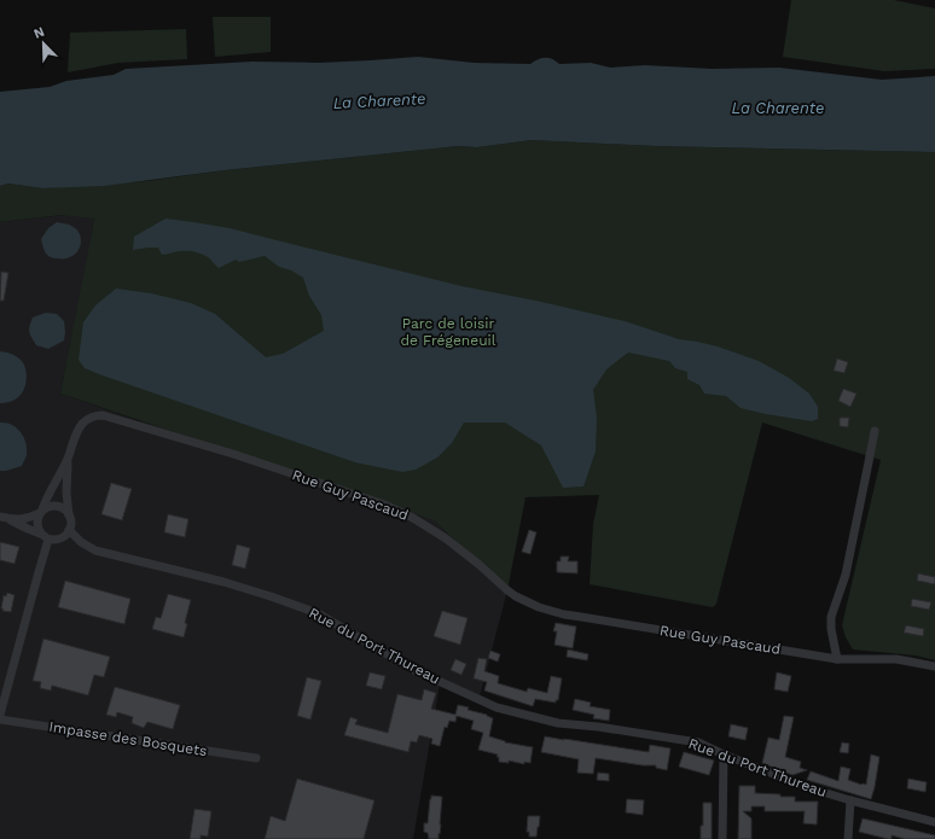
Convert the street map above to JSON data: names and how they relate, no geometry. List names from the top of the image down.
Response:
{
  "streets": {
    "street": ["Rue Guy Pascaud", "Rue du Port Thureau", "Impasse des Bosquets"]
  },
  "crossings": [
    ["Rue Guy Pascaud", "Rue du Port Thureau"]
  ],
  "water": ["La Charente"],
  "parks": ["Parc de loisir de Frégeneuil"],
  "north": "top left"
}
